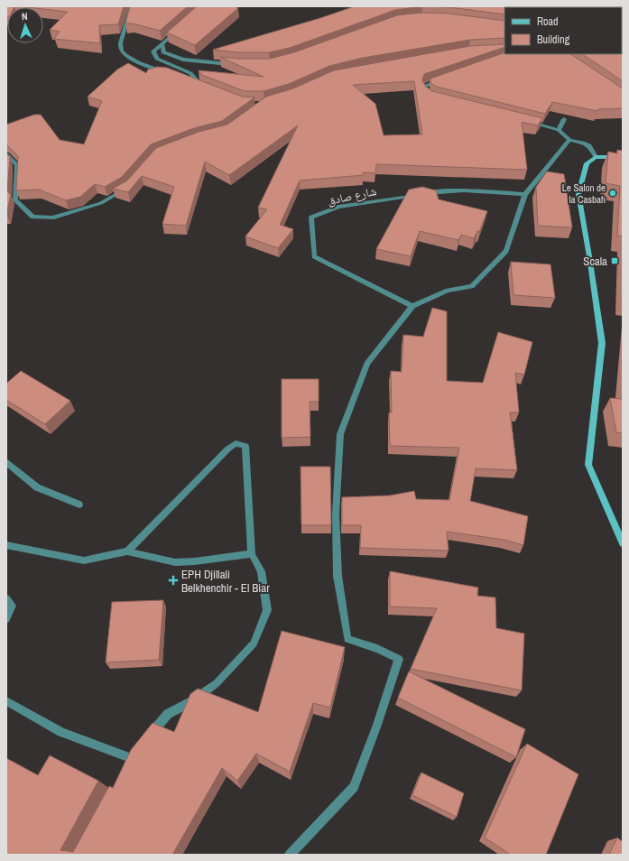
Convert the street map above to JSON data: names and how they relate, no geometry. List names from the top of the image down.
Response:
{
  "streets": {
    "street": ["شارع صادق"]
  },
  "places": {
    "other": ["Le Salon de la Casbah"],
    "transit": ["Scala"],
    "health": ["EPH Djillali Belkhenchir - El Biar"]
  },
  "legend": ["Road", "Building"],
  "north": "top"
}
